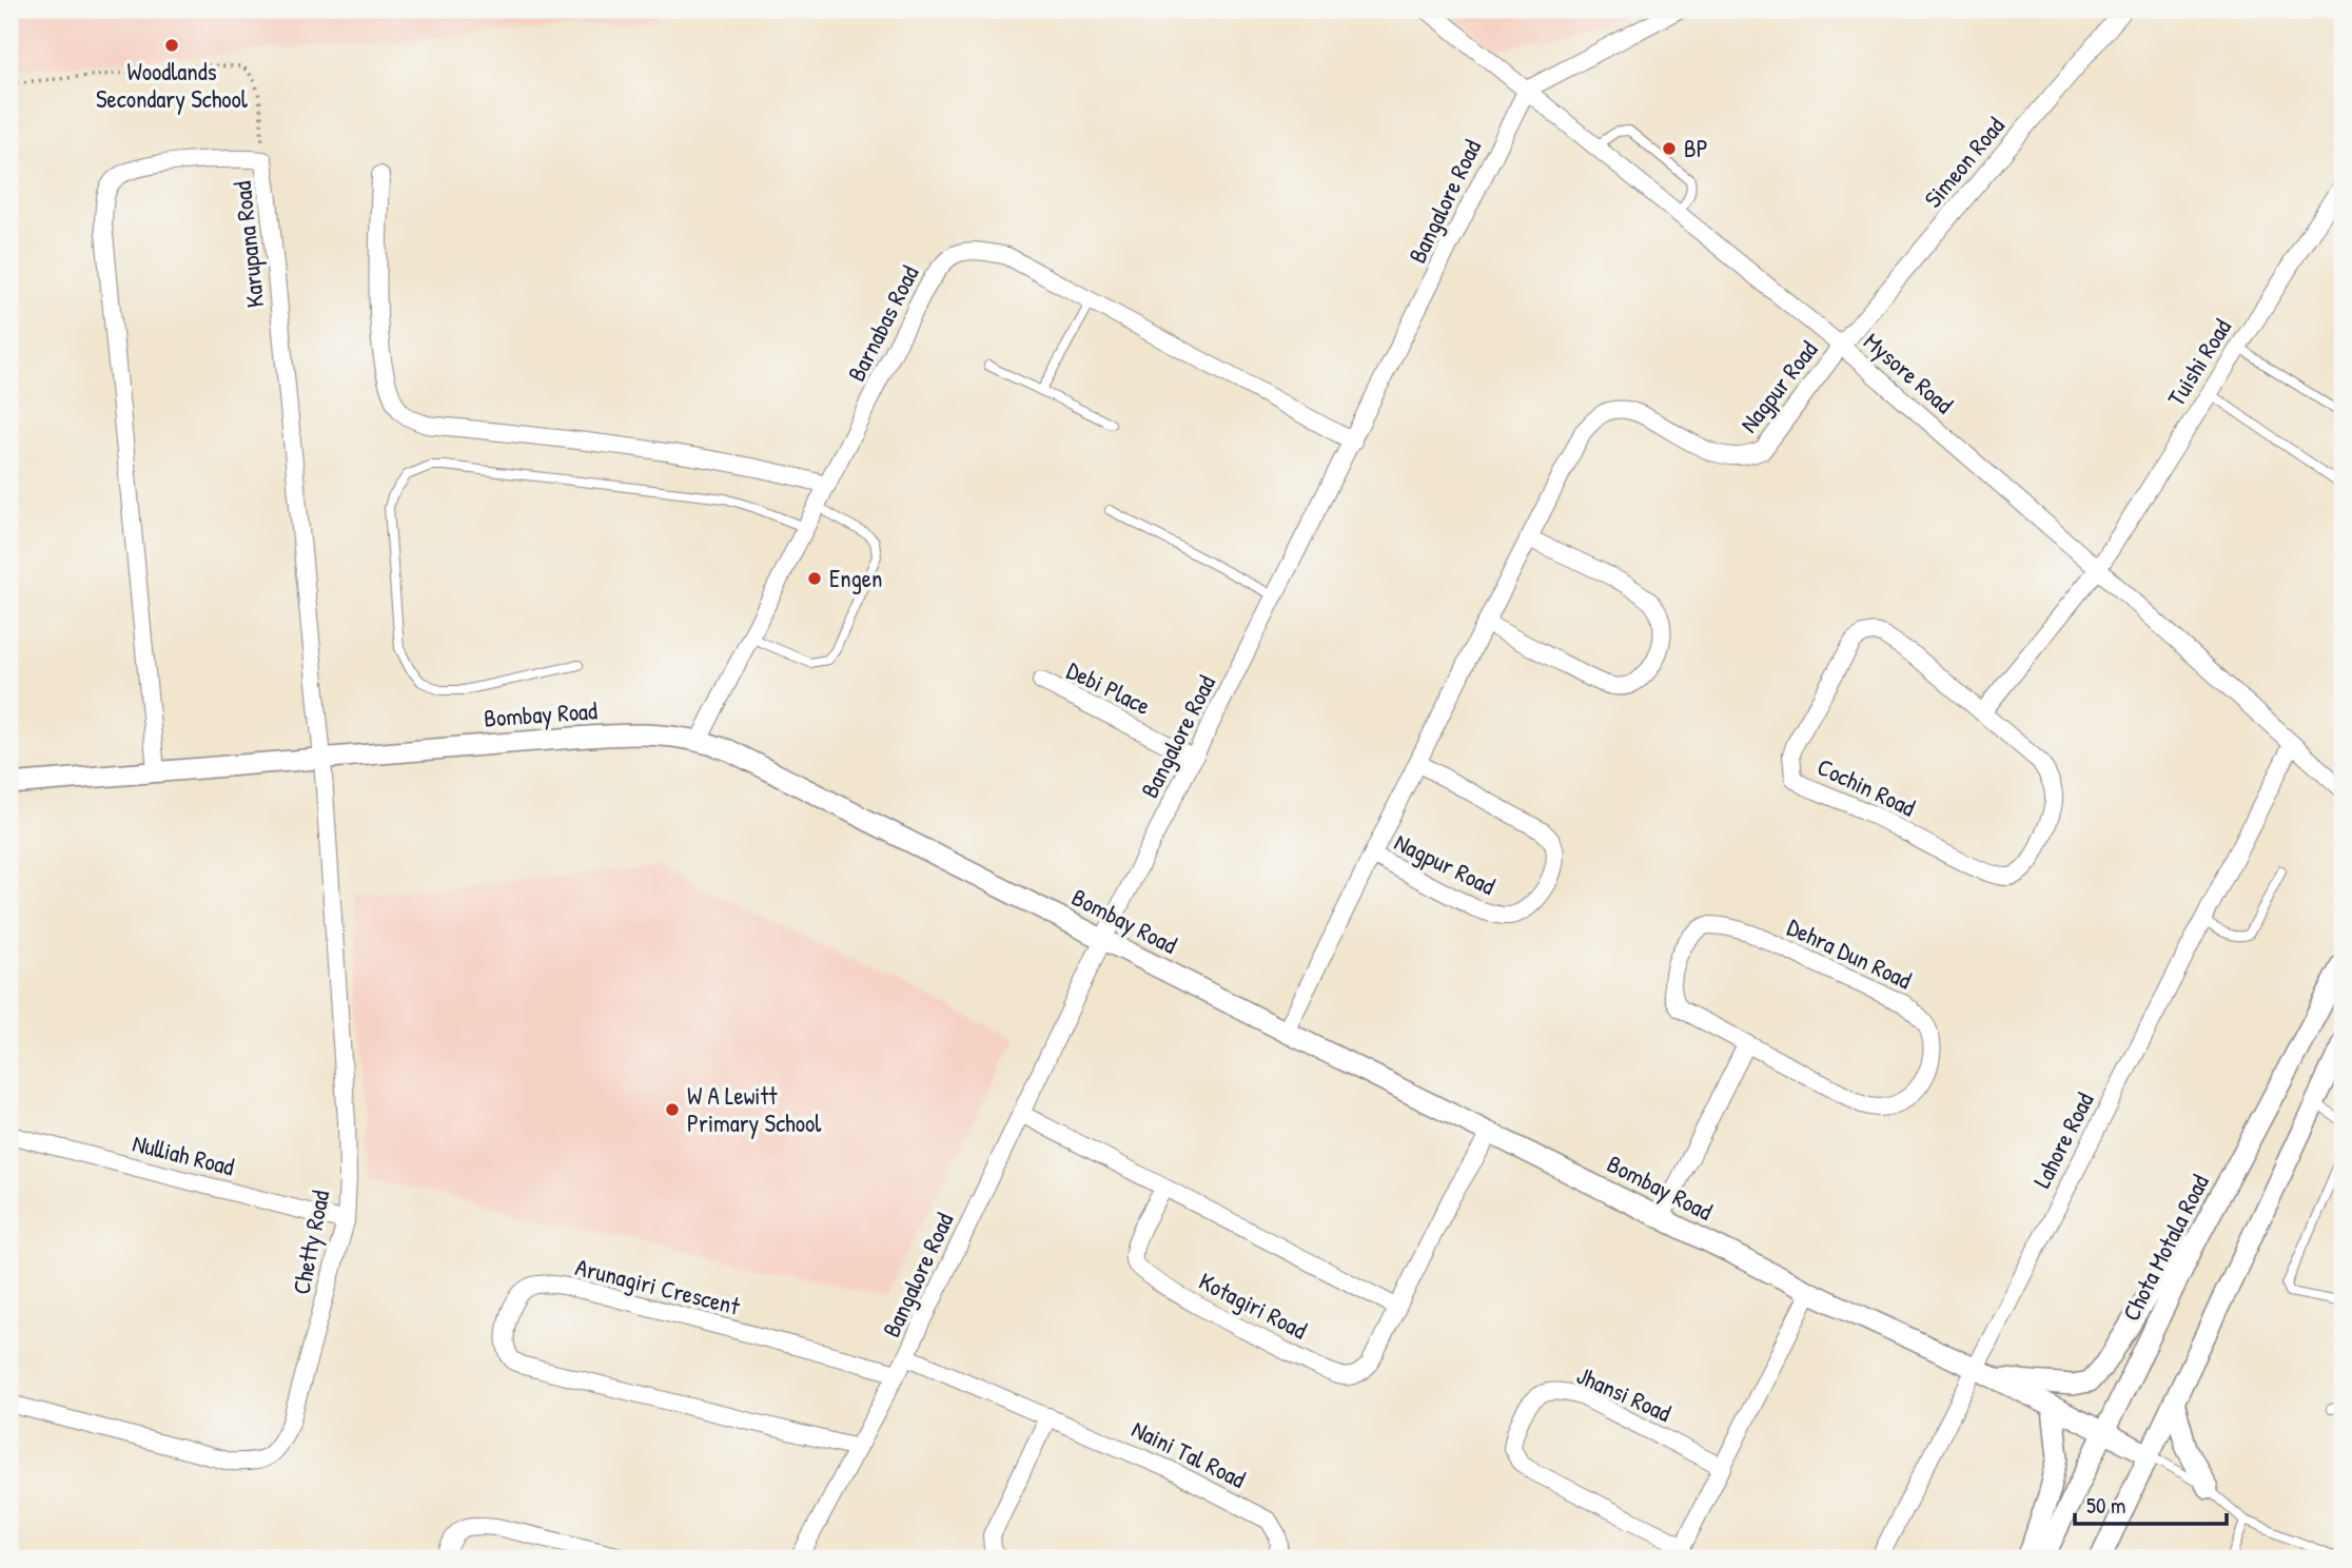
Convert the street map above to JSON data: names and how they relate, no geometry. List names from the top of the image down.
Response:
{
  "streets": {
    "street": [
      "Simeon Road",
      "Bangalore Road",
      "Karupana Road",
      "Barnabas Road",
      "Tuishi Road",
      "Mysore Road",
      "Nagpur Road",
      "Debi Place",
      "Bombay Road",
      "Cochin Road",
      "Dehra Dun Road",
      "Lahore Road",
      "Nulliah Road",
      "Chetty Road",
      "Chota Motala Road",
      "Arunagiri Crescent",
      "Kotagiri Road",
      "Jhansi Road",
      "Naini Tal Road"
    ]
  },
  "crossings": [
    ["Simeon Road", "Mysore Road"],
    ["Simeon Road", "Nagpur Road"],
    ["Bangalore Road", "Barnabas Road"],
    ["Bangalore Road", "Mysore Road"],
    ["Bangalore Road", "Debi Place"],
    ["Bangalore Road", "Bombay Road"],
    ["Bangalore Road", "Arunagiri Crescent"],
    ["Bangalore Road", "Naini Tal Road"],
    ["Karupana Road", "Bombay Road"],
    ["Karupana Road", "Chetty Road"],
    ["Barnabas Road", "Bombay Road"],
    ["Tuishi Road", "Mysore Road"],
    ["Mysore Road", "Nagpur Road"],
    ["Mysore Road", "Lahore Road"],
    ["Nagpur Road", "Bombay Road"],
    ["Bombay Road", "Lahore Road"],
    ["Bombay Road", "Chetty Road"],
    ["Bombay Road", "Chota Motala Road"],
    ["Bombay Road", "Kotagiri Road"],
    ["Bombay Road", "Jhansi Road"],
    ["Nulliah Road", "Chetty Road"]
  ],
  "places": [
    "Woodlands Secondary School",
    "BP",
    "Engen",
    "W A Lewitt Primary School"
  ],
  "scale_bar": "50 m"
}
